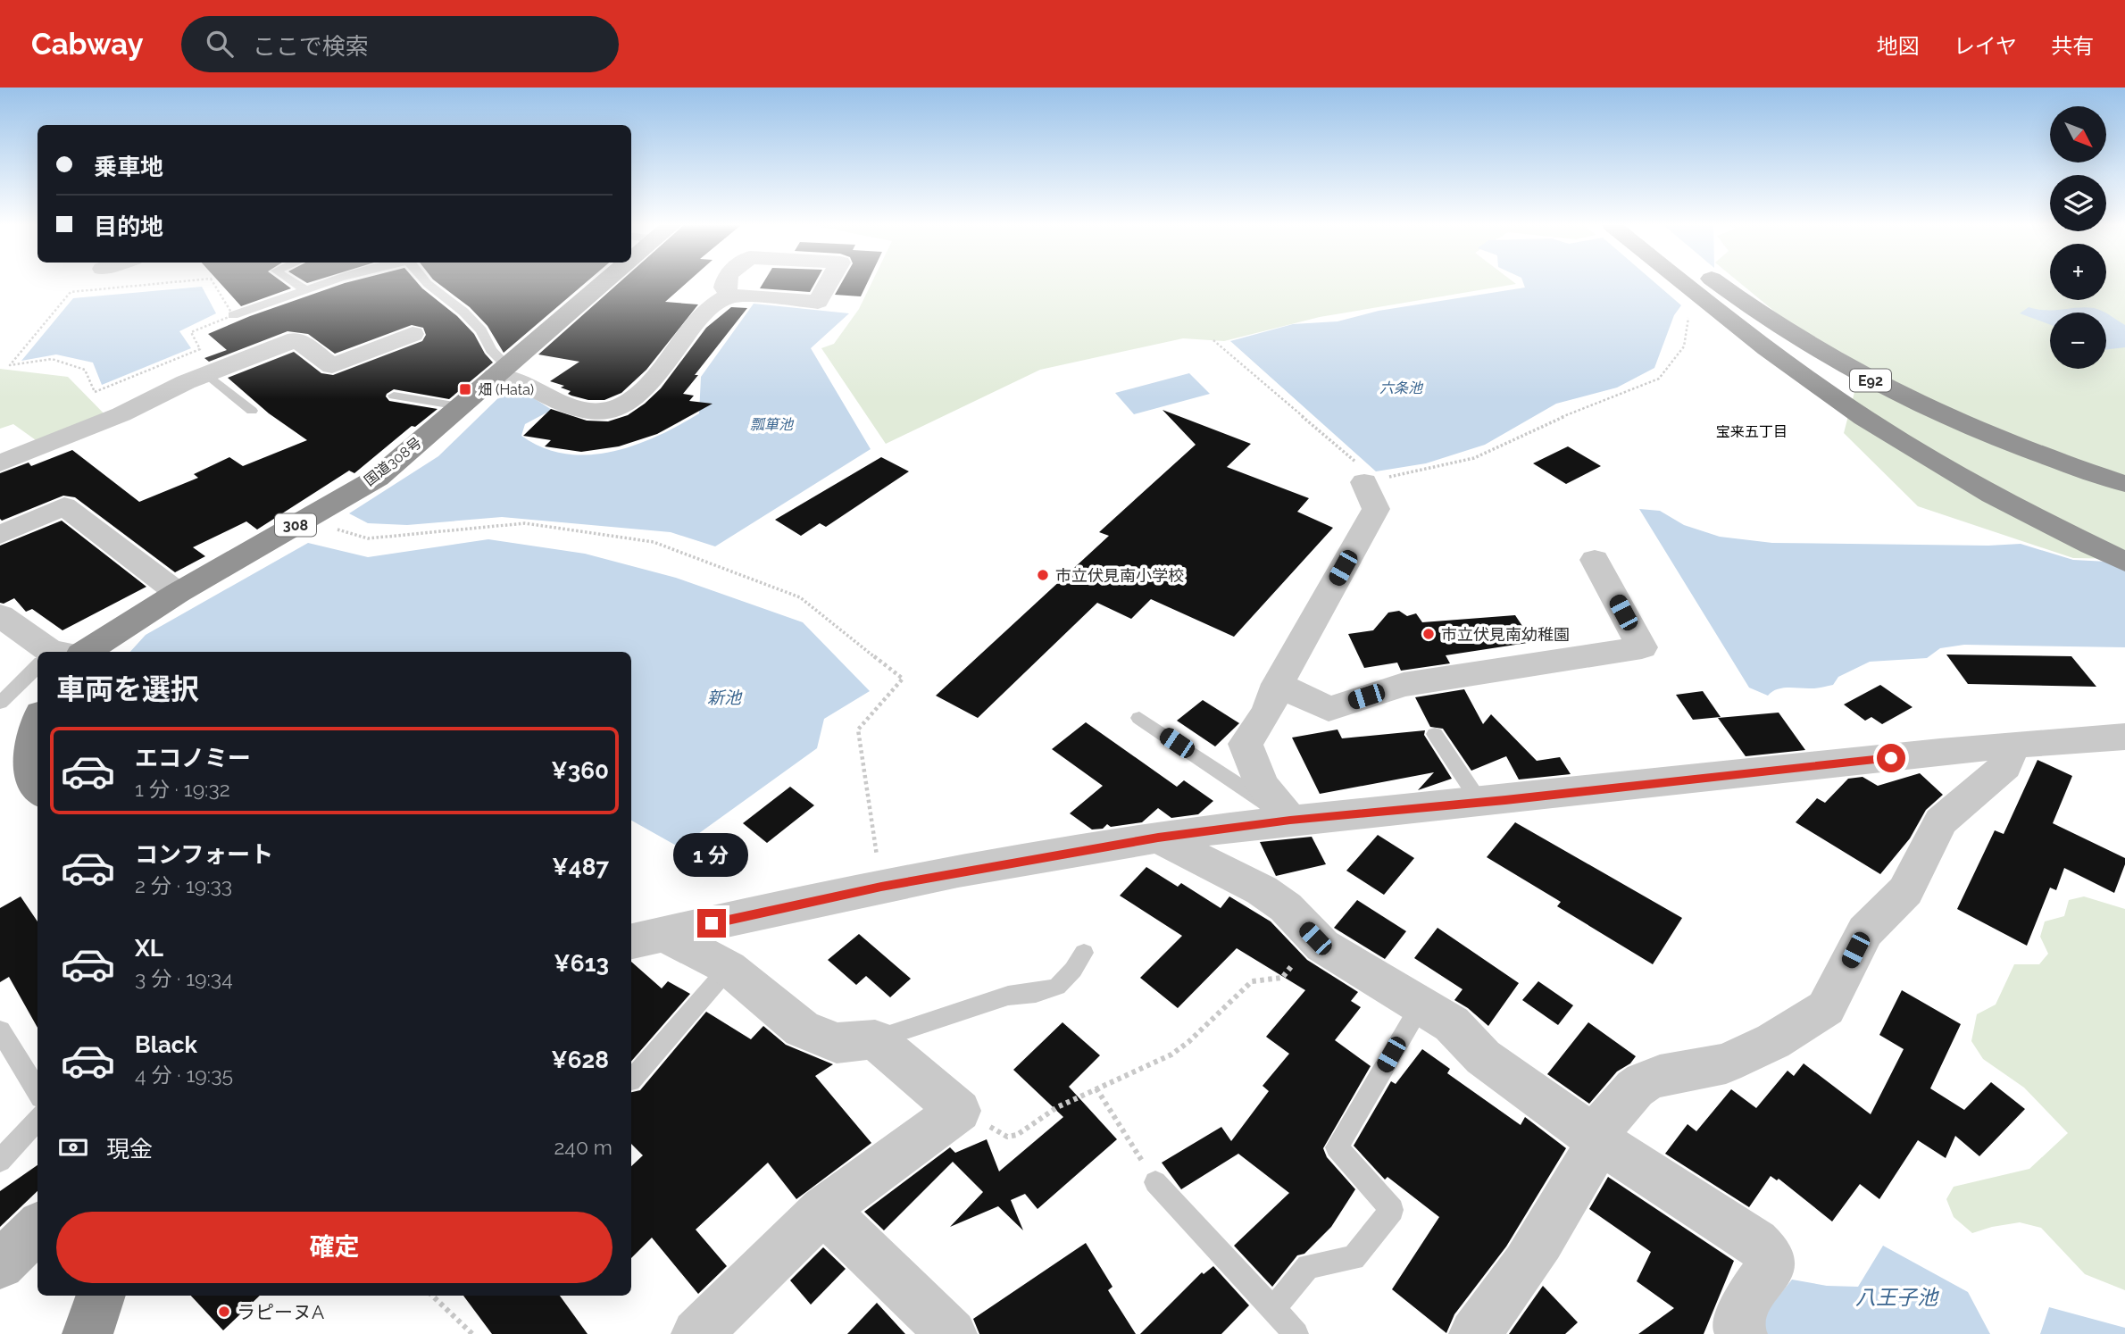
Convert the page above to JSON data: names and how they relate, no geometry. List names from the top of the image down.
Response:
{
  "streets": {
    "highway": ["E92", "国道308号", "308"]
  },
  "districts": ["宝来五丁目"],
  "water": [
    "六条池",
    "瓢箪池",
    "新池",
    "八王子池"
  ],
  "places": {
    "transit": ["畑 (Hata)"],
    "other": ["市立伏見南小学校", "市立伏見南幼稚園", "ラピーヌA"]
  },
  "north": "bottom right",
  "page": {
    "header": "Cabway",
    "search": "ここで検索",
    "nav": ["地図", "レイヤ", "共有"],
    "map_buttons": ["+", "−"],
    "banner": ["乗車地", "目的地"],
    "heading": "車両を選択",
    "list": [
      {
        "name": "エコノミー",
        "note": "1 分 · 19:32",
        "value": "¥360"
      },
      {
        "name": "コンフォート",
        "note": "2 分 · 19:33",
        "value": "¥487"
      },
      {
        "name": "XL",
        "note": "3 分 · 19:34",
        "value": "¥613"
      },
      {
        "name": "Black",
        "note": "4 分 · 19:35",
        "value": "¥628"
      }
    ],
    "bubble": "1 分",
    "pay": ["現金", "240 m"],
    "buttons": "確定"
  }
}
